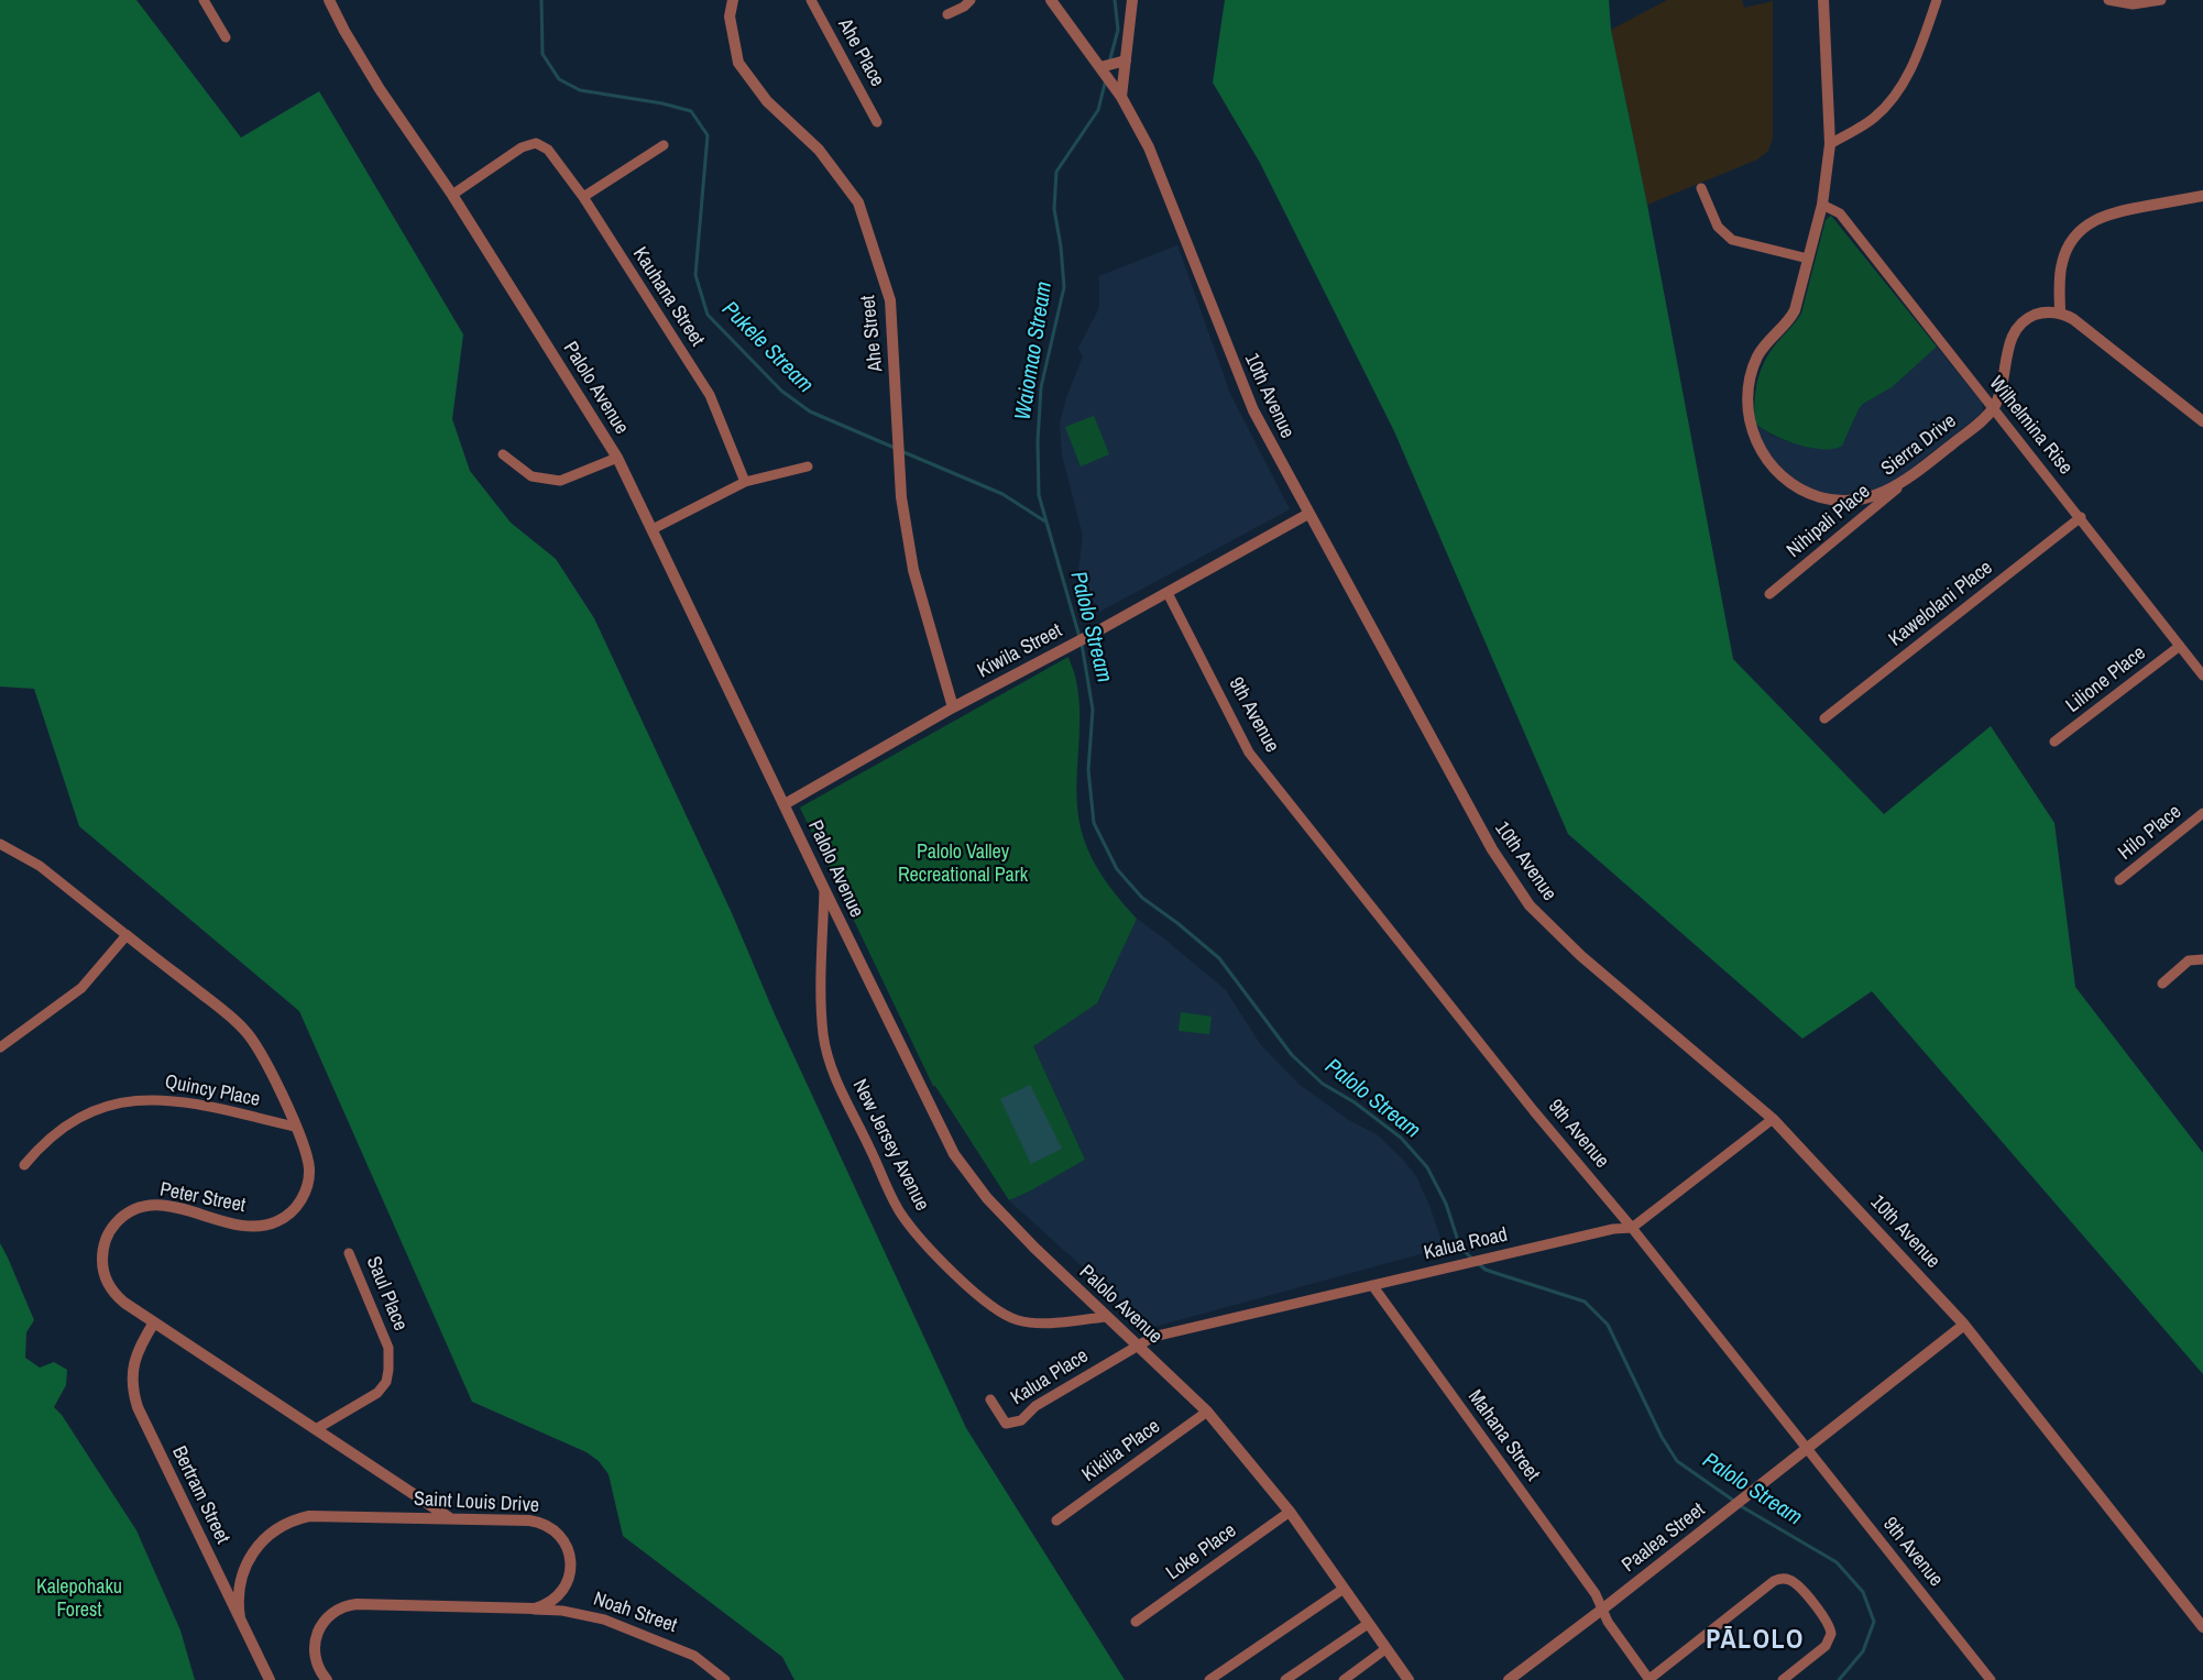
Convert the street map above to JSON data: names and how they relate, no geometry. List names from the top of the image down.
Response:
{
  "streets": {
    "street": [
      "Ahe Place",
      "Kauhana Street",
      "Ahe Street",
      "Palolo Avenue",
      "10th Avenue",
      "Wilhelmina Rise",
      "Sierra Drive",
      "Nihipali Place",
      "Kawelolani Place",
      "Kiwila Street",
      "Lilione Place",
      "9th Avenue",
      "Hilo Place",
      "Quincy Place",
      "New Jersey Avenue",
      "Peter Street",
      "Kalua Road",
      "Saul Place",
      "Kalua Place",
      "Mahana Street",
      "Kikilia Place",
      "Bertram Street",
      "Saint Louis Drive",
      "Paalea Street",
      "Loke Place",
      "Noah Street"
    ]
  },
  "crossings": [
    ["Kauhana Street", "Palolo Avenue"],
    ["Ahe Street", "Kiwila Street"],
    ["Palolo Avenue", "Kiwila Street"],
    ["Palolo Avenue", "New Jersey Avenue"],
    ["Palolo Avenue", "Kalua Road"],
    ["Palolo Avenue", "Kalua Place"],
    ["Palolo Avenue", "Kikilia Place"],
    ["Palolo Avenue", "Loke Place"],
    ["10th Avenue", "Kiwila Street"],
    ["10th Avenue", "Paalea Street"],
    ["Wilhelmina Rise", "Sierra Drive"],
    ["Wilhelmina Rise", "Kawelolani Place"],
    ["Wilhelmina Rise", "Lilione Place"],
    ["Sierra Drive", "Nihipali Place"],
    ["Kiwila Street", "9th Avenue"],
    ["9th Avenue", "Kalua Road"],
    ["9th Avenue", "Paalea Street"],
    ["Quincy Place", "Peter Street"],
    ["Peter Street", "Saul Place"],
    ["Peter Street", "Bertram Street"],
    ["Peter Street", "Saint Louis Drive"],
    ["Kalua Road", "Kalua Place"],
    ["Kalua Road", "Mahana Street"],
    ["Mahana Street", "Paalea Street"],
    ["Bertram Street", "Saint Louis Drive"],
    ["Saint Louis Drive", "Noah Street"]
  ],
  "districts": ["PĀLOLO"],
  "water": ["Pukele Stream", "Waiomao Stream", "Palolo Stream"],
  "parks": ["Palolo Valley Recreational Park", "Kalepohaku Forest"]
}
